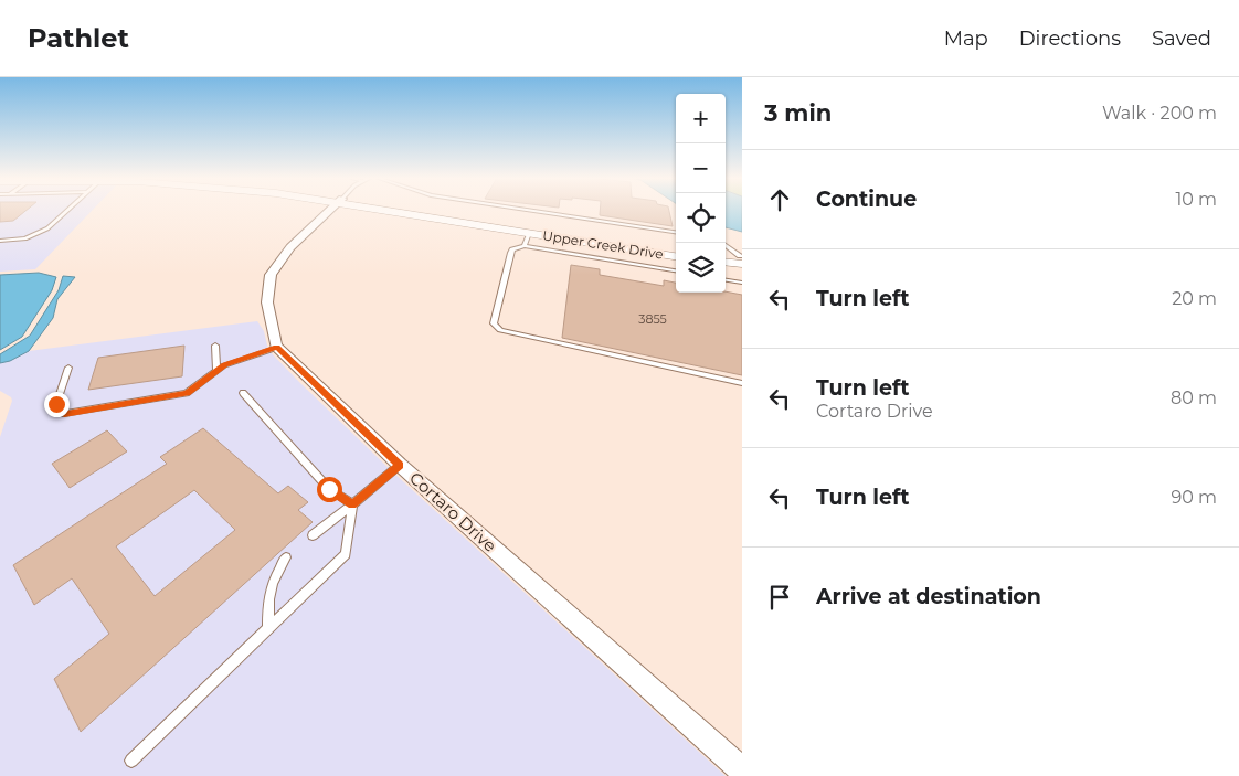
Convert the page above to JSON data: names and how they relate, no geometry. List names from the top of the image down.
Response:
{
  "streets": {
    "street": ["Upper Creek Drive", "Cortaro Drive"]
  },
  "house_numbers": ["3855"],
  "page": {
    "header": "Pathlet",
    "nav": ["Map", "Directions", "Saved"],
    "heading": ["3 min", "Walk · 200 m"],
    "map_buttons": ["+", "−"],
    "list": [
      ["Continue", "10 m"],
      ["Turn left", "20 m"],
      ["Turn left", "Cortaro Drive", "80 m"],
      ["Turn left", "90 m"],
      "Arrive at destination"
    ]
  }
}
